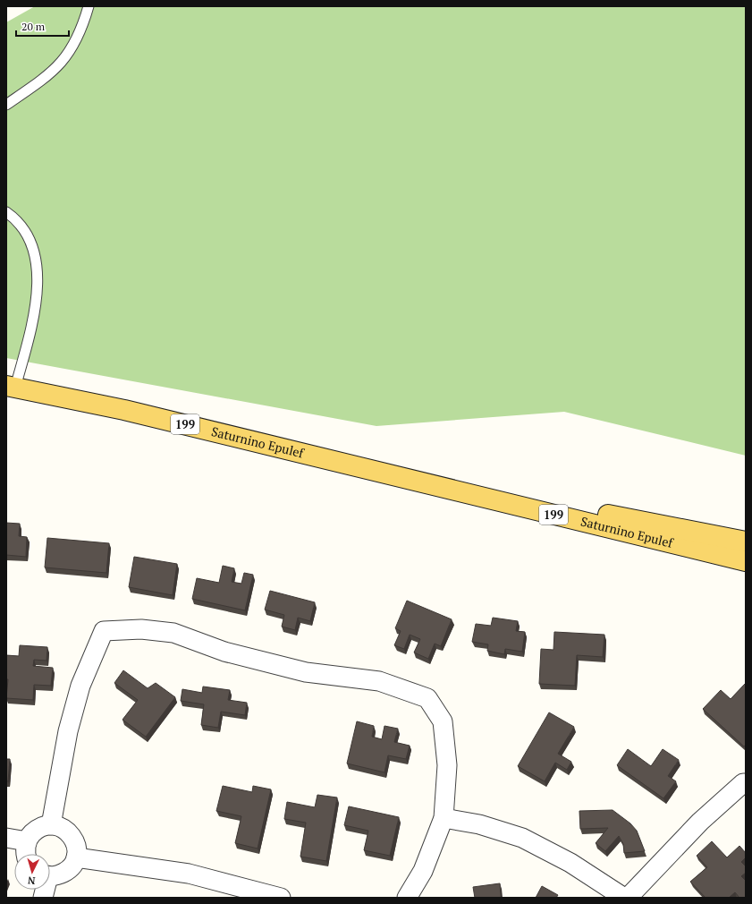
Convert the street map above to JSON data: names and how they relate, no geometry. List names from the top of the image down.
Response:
{
  "streets": {
    "main road": ["199", "Saturnino Epulef"]
  },
  "scale_bar": "20 m",
  "north": "bottom"
}
